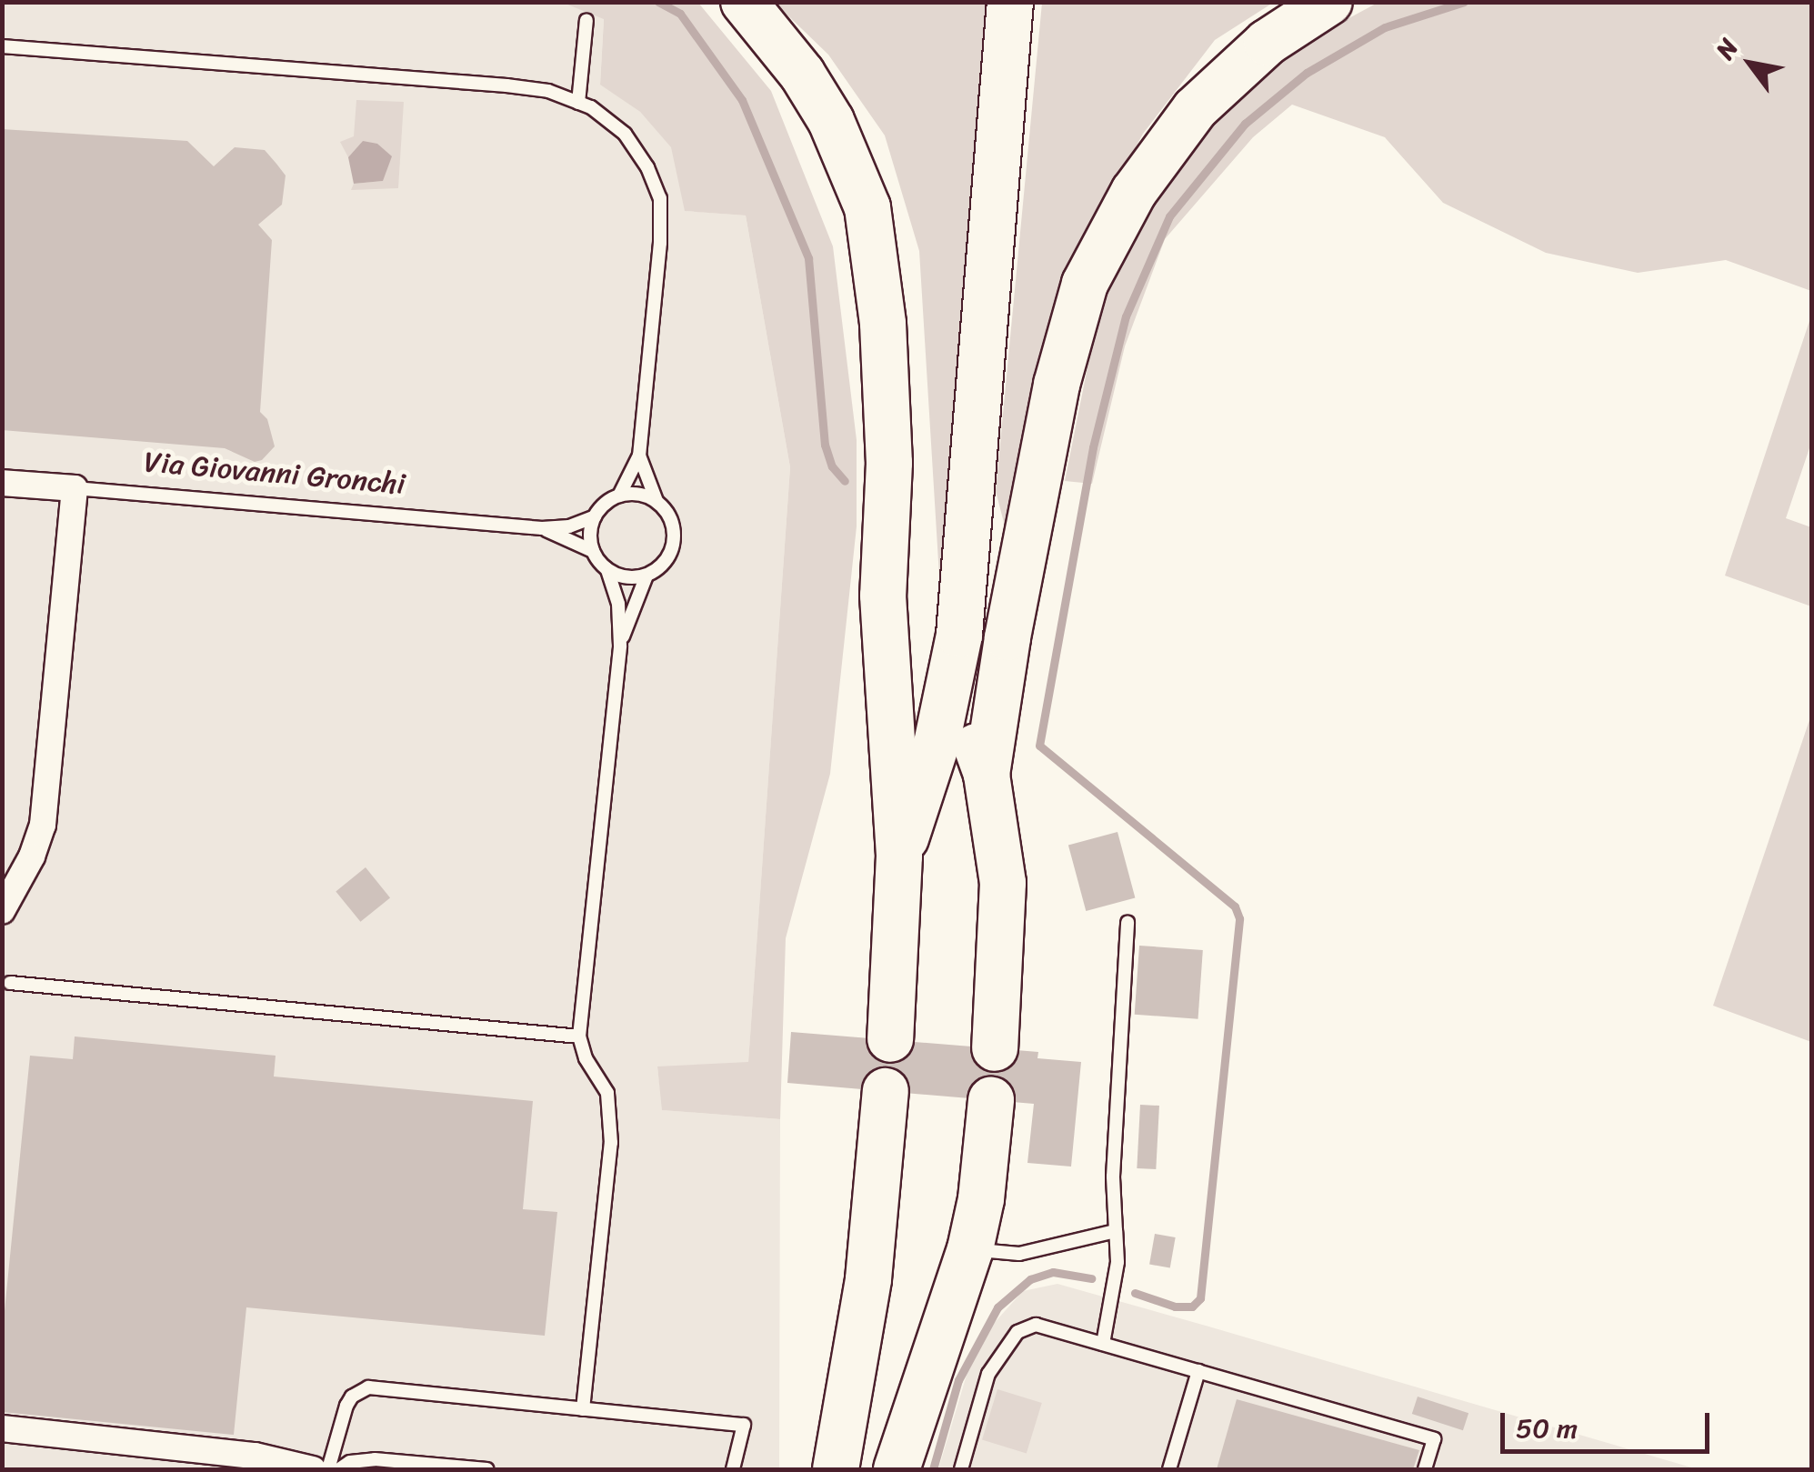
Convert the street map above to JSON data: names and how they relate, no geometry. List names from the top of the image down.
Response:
{
  "streets": {
    "street": ["Via Giovanni Gronchi"]
  },
  "scale_bar": "50 m",
  "north": "top left"
}
